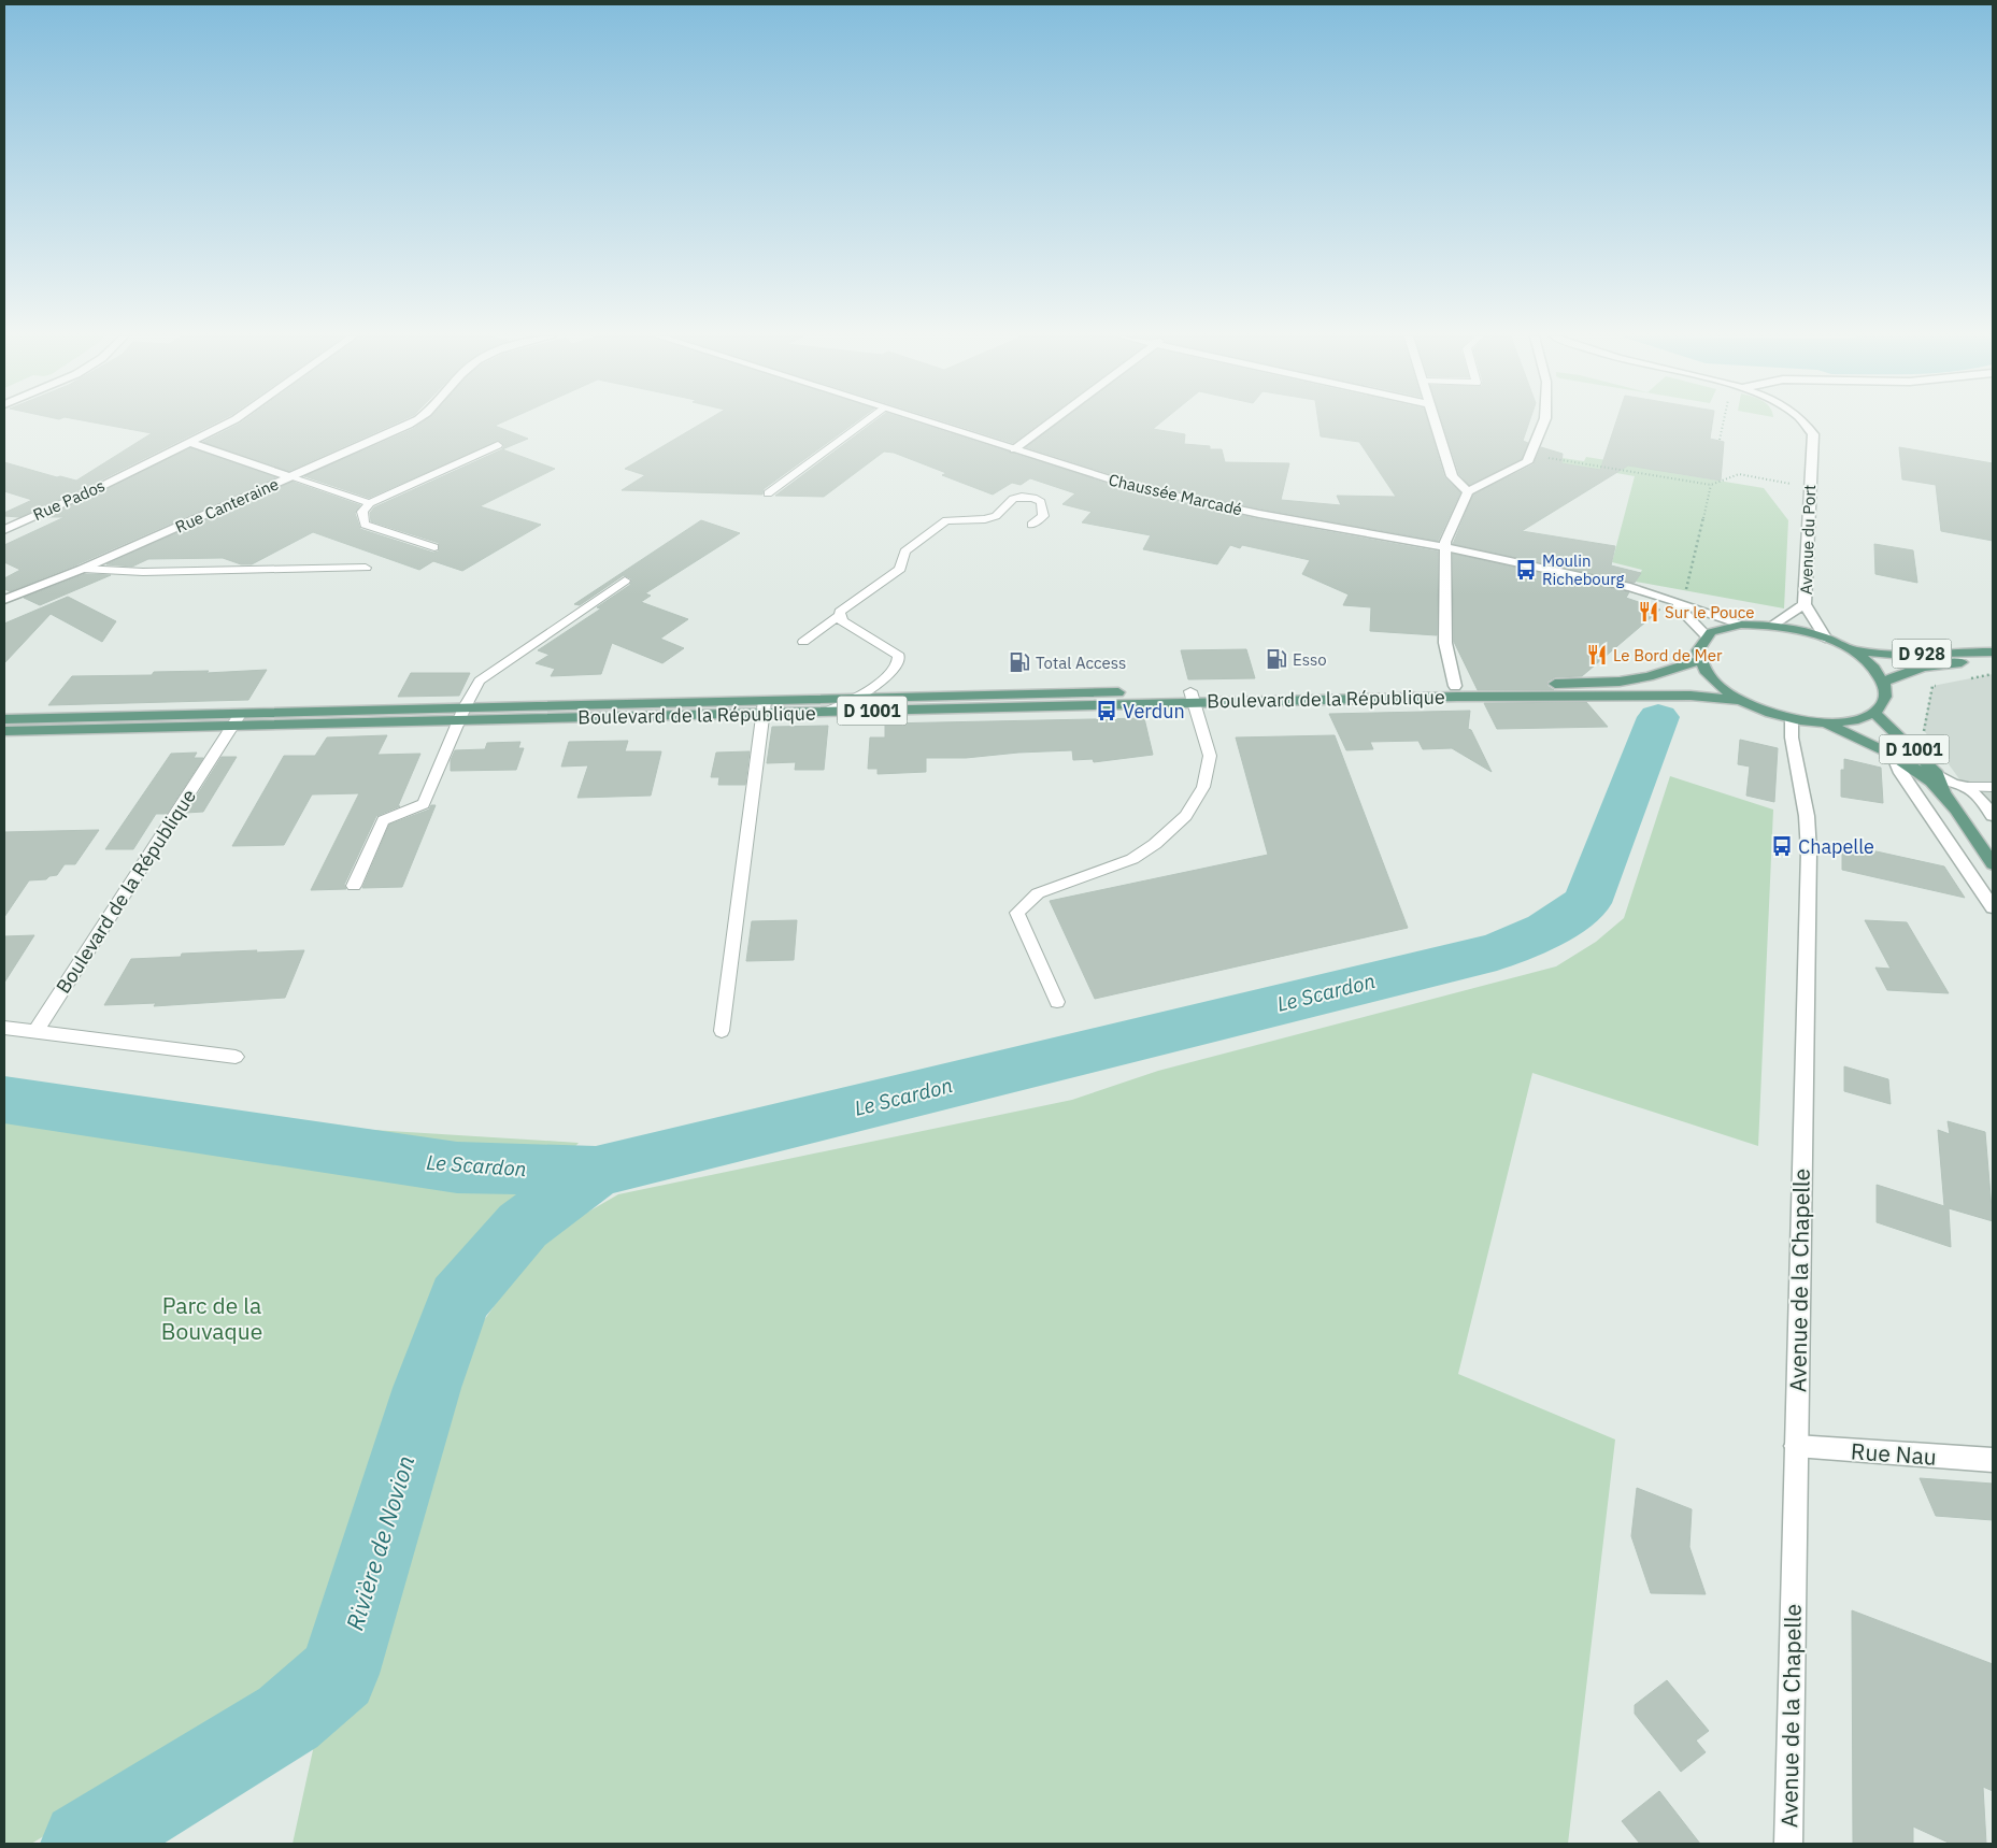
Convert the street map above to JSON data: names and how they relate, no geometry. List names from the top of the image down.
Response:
{
  "streets": {
    "main road": ["D 928", "Boulevard de la République", "D 1001"],
    "street": [
      "Chaussée Marcadé",
      "Rue Pados",
      "Rue Canteraine",
      "Avenue du Port",
      "Avenue de la Chapelle",
      "Rue Nau"
    ]
  },
  "crossings": [
    ["Chaussée Marcadé", "Avenue du Port"],
    ["Avenue de la Chapelle", "Rue Nau"]
  ],
  "water": ["Le Scardon", "Rivière de Novion"],
  "parks": ["Parc de la Bouvaque"],
  "places": {
    "bus stop": ["Moulin Richebourg", "Verdun", "Chapelle"],
    "restaurant": ["Sur le Pouce", "Le Bord de Mer"],
    "fuel station": ["Esso", "Total Access"]
  }
}
